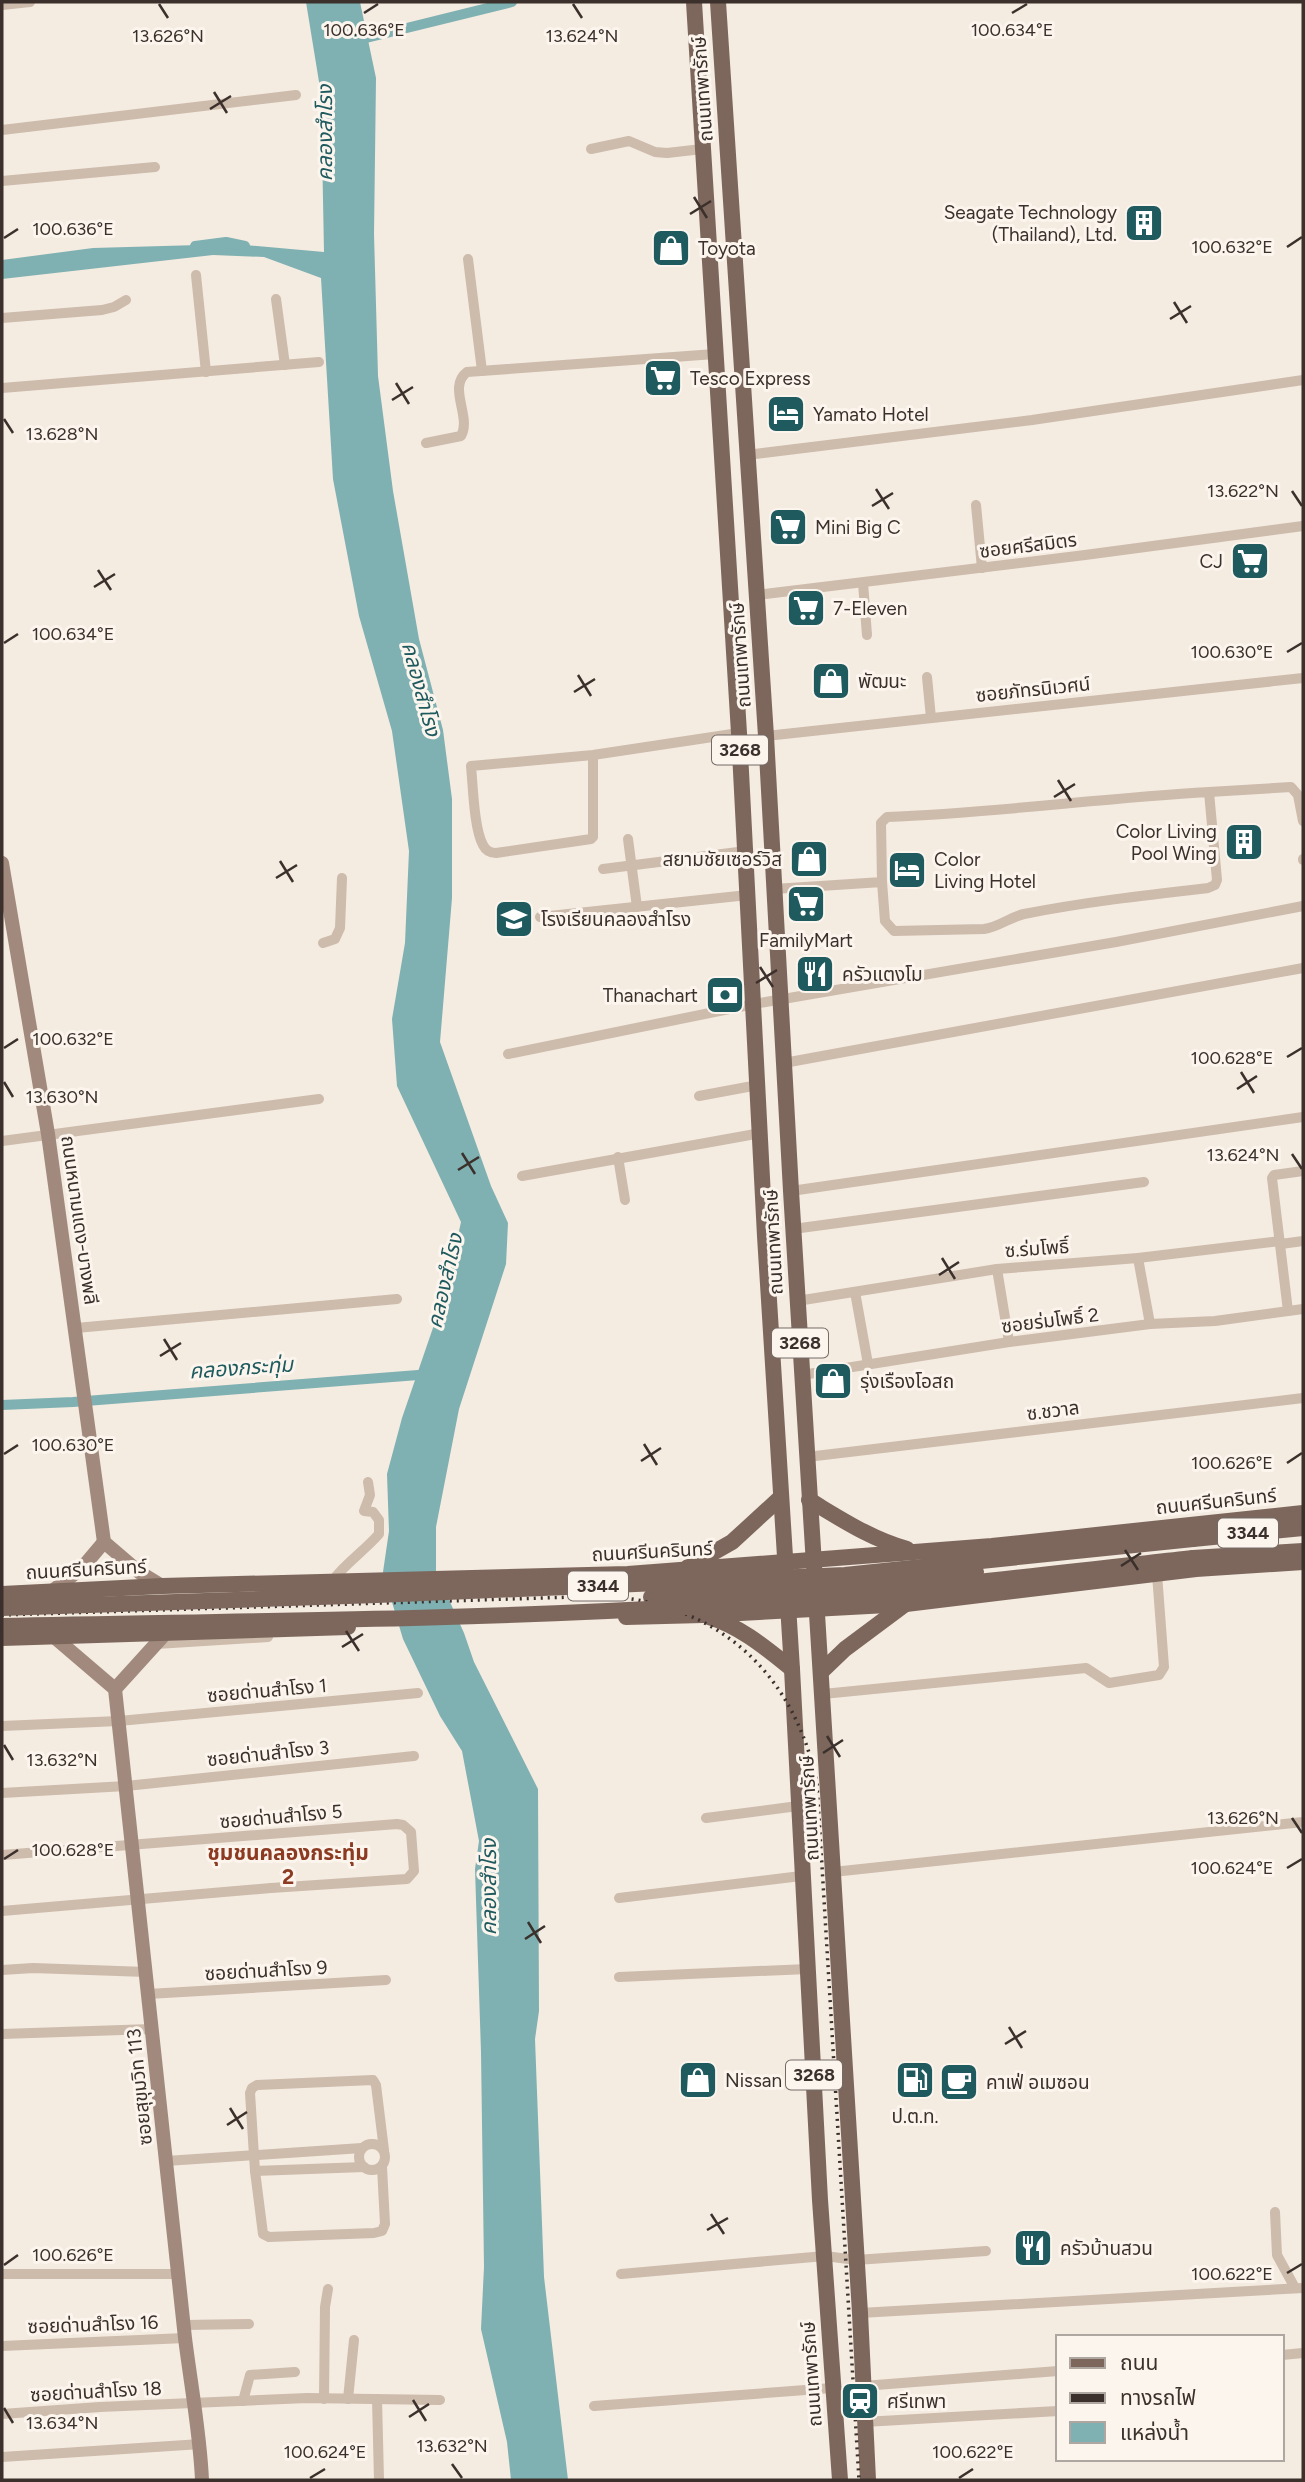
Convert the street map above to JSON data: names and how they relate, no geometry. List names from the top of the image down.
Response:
{
  "streets": {
    "main road": [
      "ถนนเทพารักษ์",
      "3268",
      "ถนนหนามแดง-บางพลี",
      "ถนนศรีนครินทร์",
      "3344",
      "ซอยสุขุมวิท 113"
    ],
    "street": [
      "ซอยศรีสมิตร",
      "ซอยภัทรนิเวศน์",
      "ซ.ร่มโพธิ์",
      "ซอยร่มโพธิ์ 2",
      "ซ.ชวาล",
      "ซอยด่านสำโรง 1",
      "ซอยด่านสำโรง 3",
      "ซอยด่านสำโรง 5",
      "ซอยด่านสำโรง 9",
      "ซอยด่านสำโรง 16",
      "ซอยด่านสำโรง 18"
    ]
  },
  "crossings": [
    ["ถนนเทพารักษ์", "ซอยศรีสมิตร"],
    ["ถนนเทพารักษ์", "ซอยภัทรนิเวศน์"],
    ["ถนนเทพารักษ์", "ซ.ร่มโพธิ์"],
    ["ถนนเทพารักษ์", "ซอยร่มโพธิ์ 2"],
    ["ถนนเทพารักษ์", "ซ.ชวาล"],
    ["ถนนเทพารักษ์", "ถนนศรีนครินทร์"],
    ["ถนนเทพารักษ์", "3344"],
    ["ซอยด่านสำโรง 1", "ซอยสุขุมวิท 113"],
    ["ซอยด่านสำโรง 3", "ซอยสุขุมวิท 113"],
    ["ซอยด่านสำโรง 5", "ซอยสุขุมวิท 113"],
    ["ซอยด่านสำโรง 9", "ซอยสุขุมวิท 113"],
    ["ซอยสุขุมวิท 113", "ซอยด่านสำโรง 16"],
    ["ซอยสุขุมวิท 113", "ซอยด่านสำโรง 18"]
  ],
  "districts": ["ชุมชนคลองกระทุ่ม 2"],
  "water": ["คลองสำโรง", "คลองกระทุ่ม"],
  "places": {
    "building": ["Seagate Technology (Thailand), Ltd.", "Color Living Pool Wing"],
    "shop": [
      "Toyota",
      "พัฒนะ",
      "สยามชัยเซอร์วิส",
      "รุ่งเรืองโอสถ",
      "Nissan"
    ],
    "supermarket": [
      "Tesco Express",
      "Mini Big C",
      "CJ",
      "7-Eleven",
      "FamilyMart"
    ],
    "hotel": ["Yamato Hotel", "Color Living Hotel"],
    "school or university": ["โรงเรียนคลองสำโรง"],
    "restaurant": ["ครัวแตงโม", "ครัวบ้านสวน"],
    "bank": ["Thanachart"],
    "fuel station": ["ป.ต.ท."],
    "cafe": ["คาเฟ่ อเมซอน"],
    "station": ["ศรีเทพา"]
  },
  "legend": ["ถนน", "ทางรถไฟ", "แหล่งน้ำ"],
  "coordinates": [
    "100.634°E",
    "100.636°E",
    "13.626°N",
    "13.624°N",
    "100.632°E",
    "13.628°N",
    "13.622°N",
    "100.630°E",
    "100.628°E",
    "13.630°N",
    "100.626°E",
    "13.632°N",
    "100.624°E",
    "100.622°E",
    "13.634°N"
  ]
}
